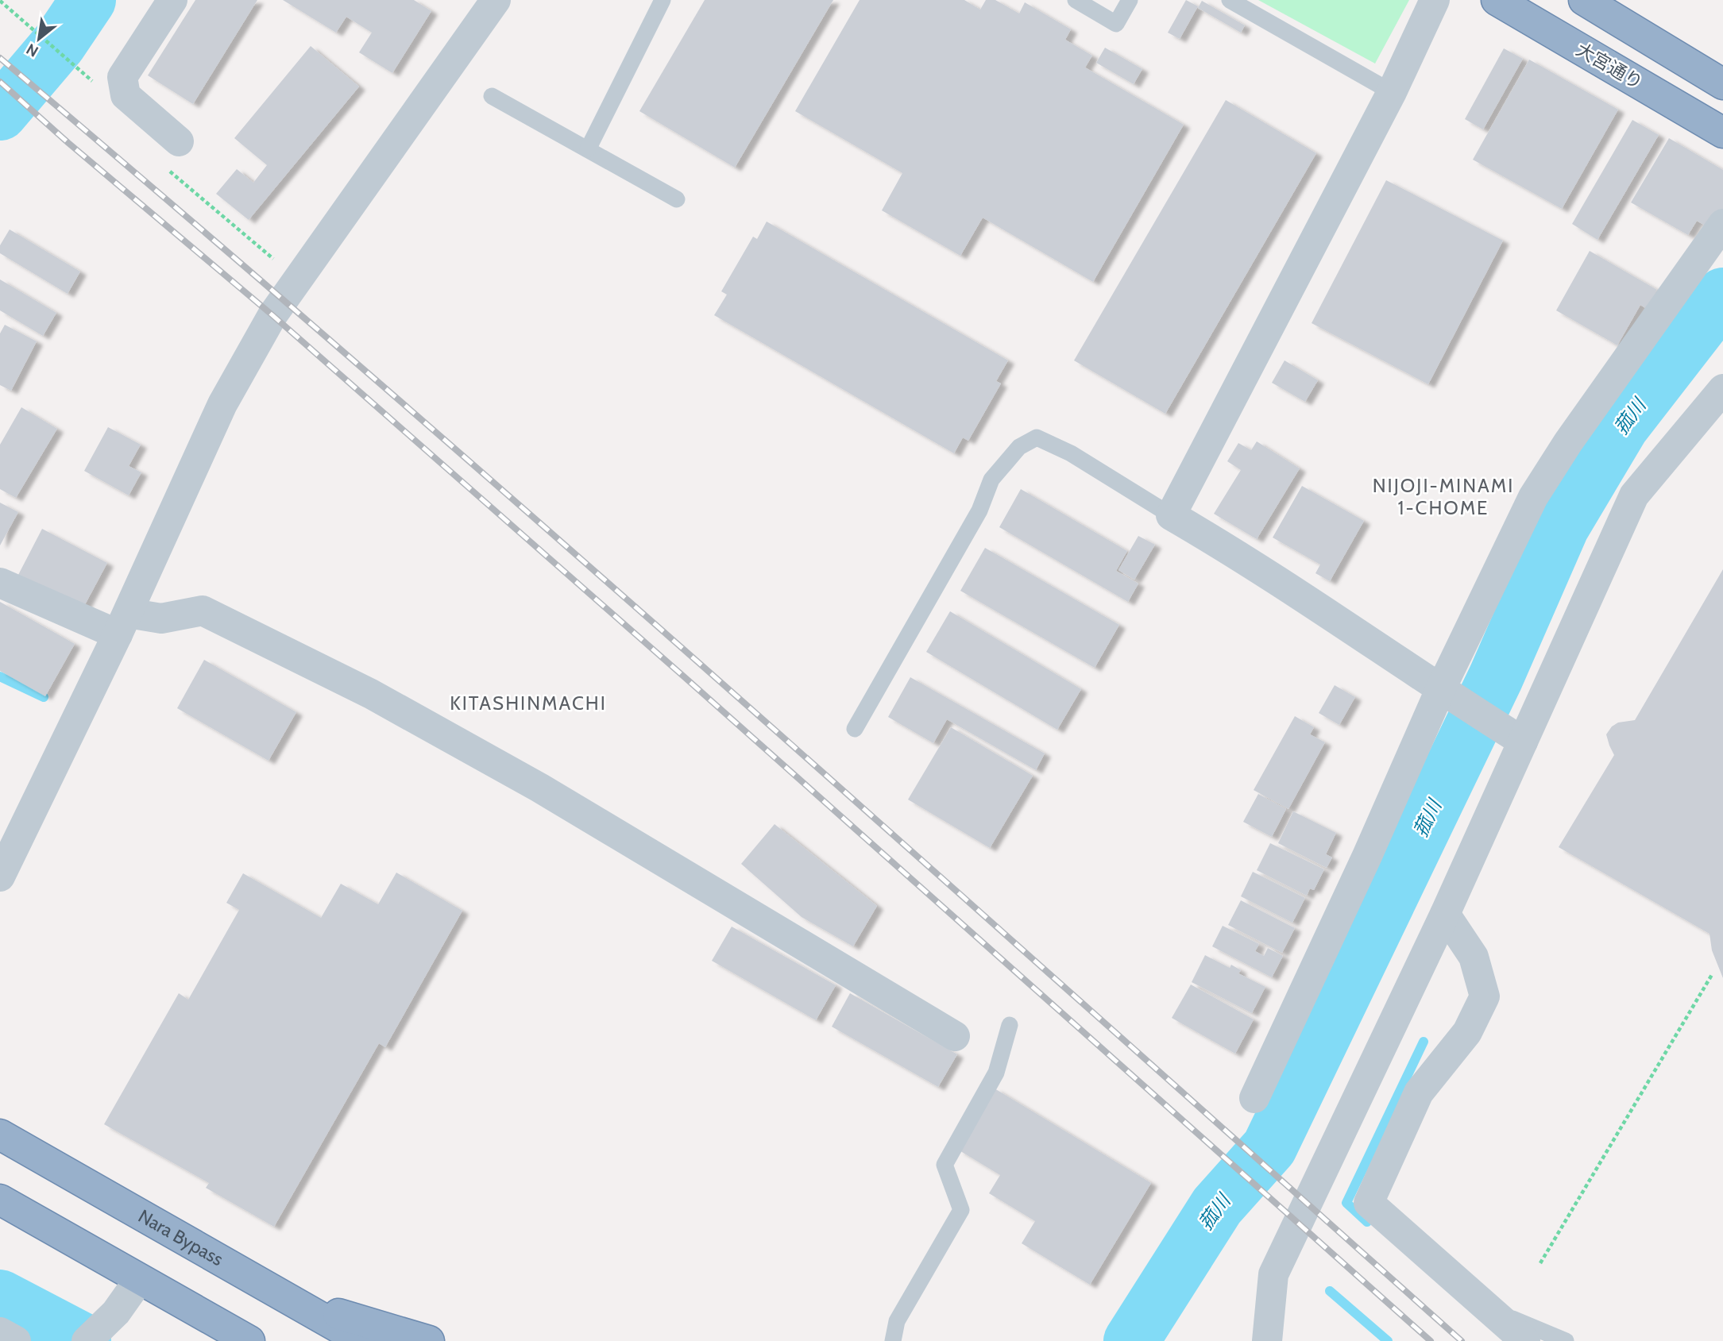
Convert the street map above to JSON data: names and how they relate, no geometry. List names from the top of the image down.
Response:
{
  "streets": {
    "highway": ["大宮通り", "Nara Bypass"]
  },
  "districts": ["NIJOJI-MINAMI 1-CHOME", "KITASHINMACHI"],
  "water": ["菰川"],
  "north": "bottom left"
}
